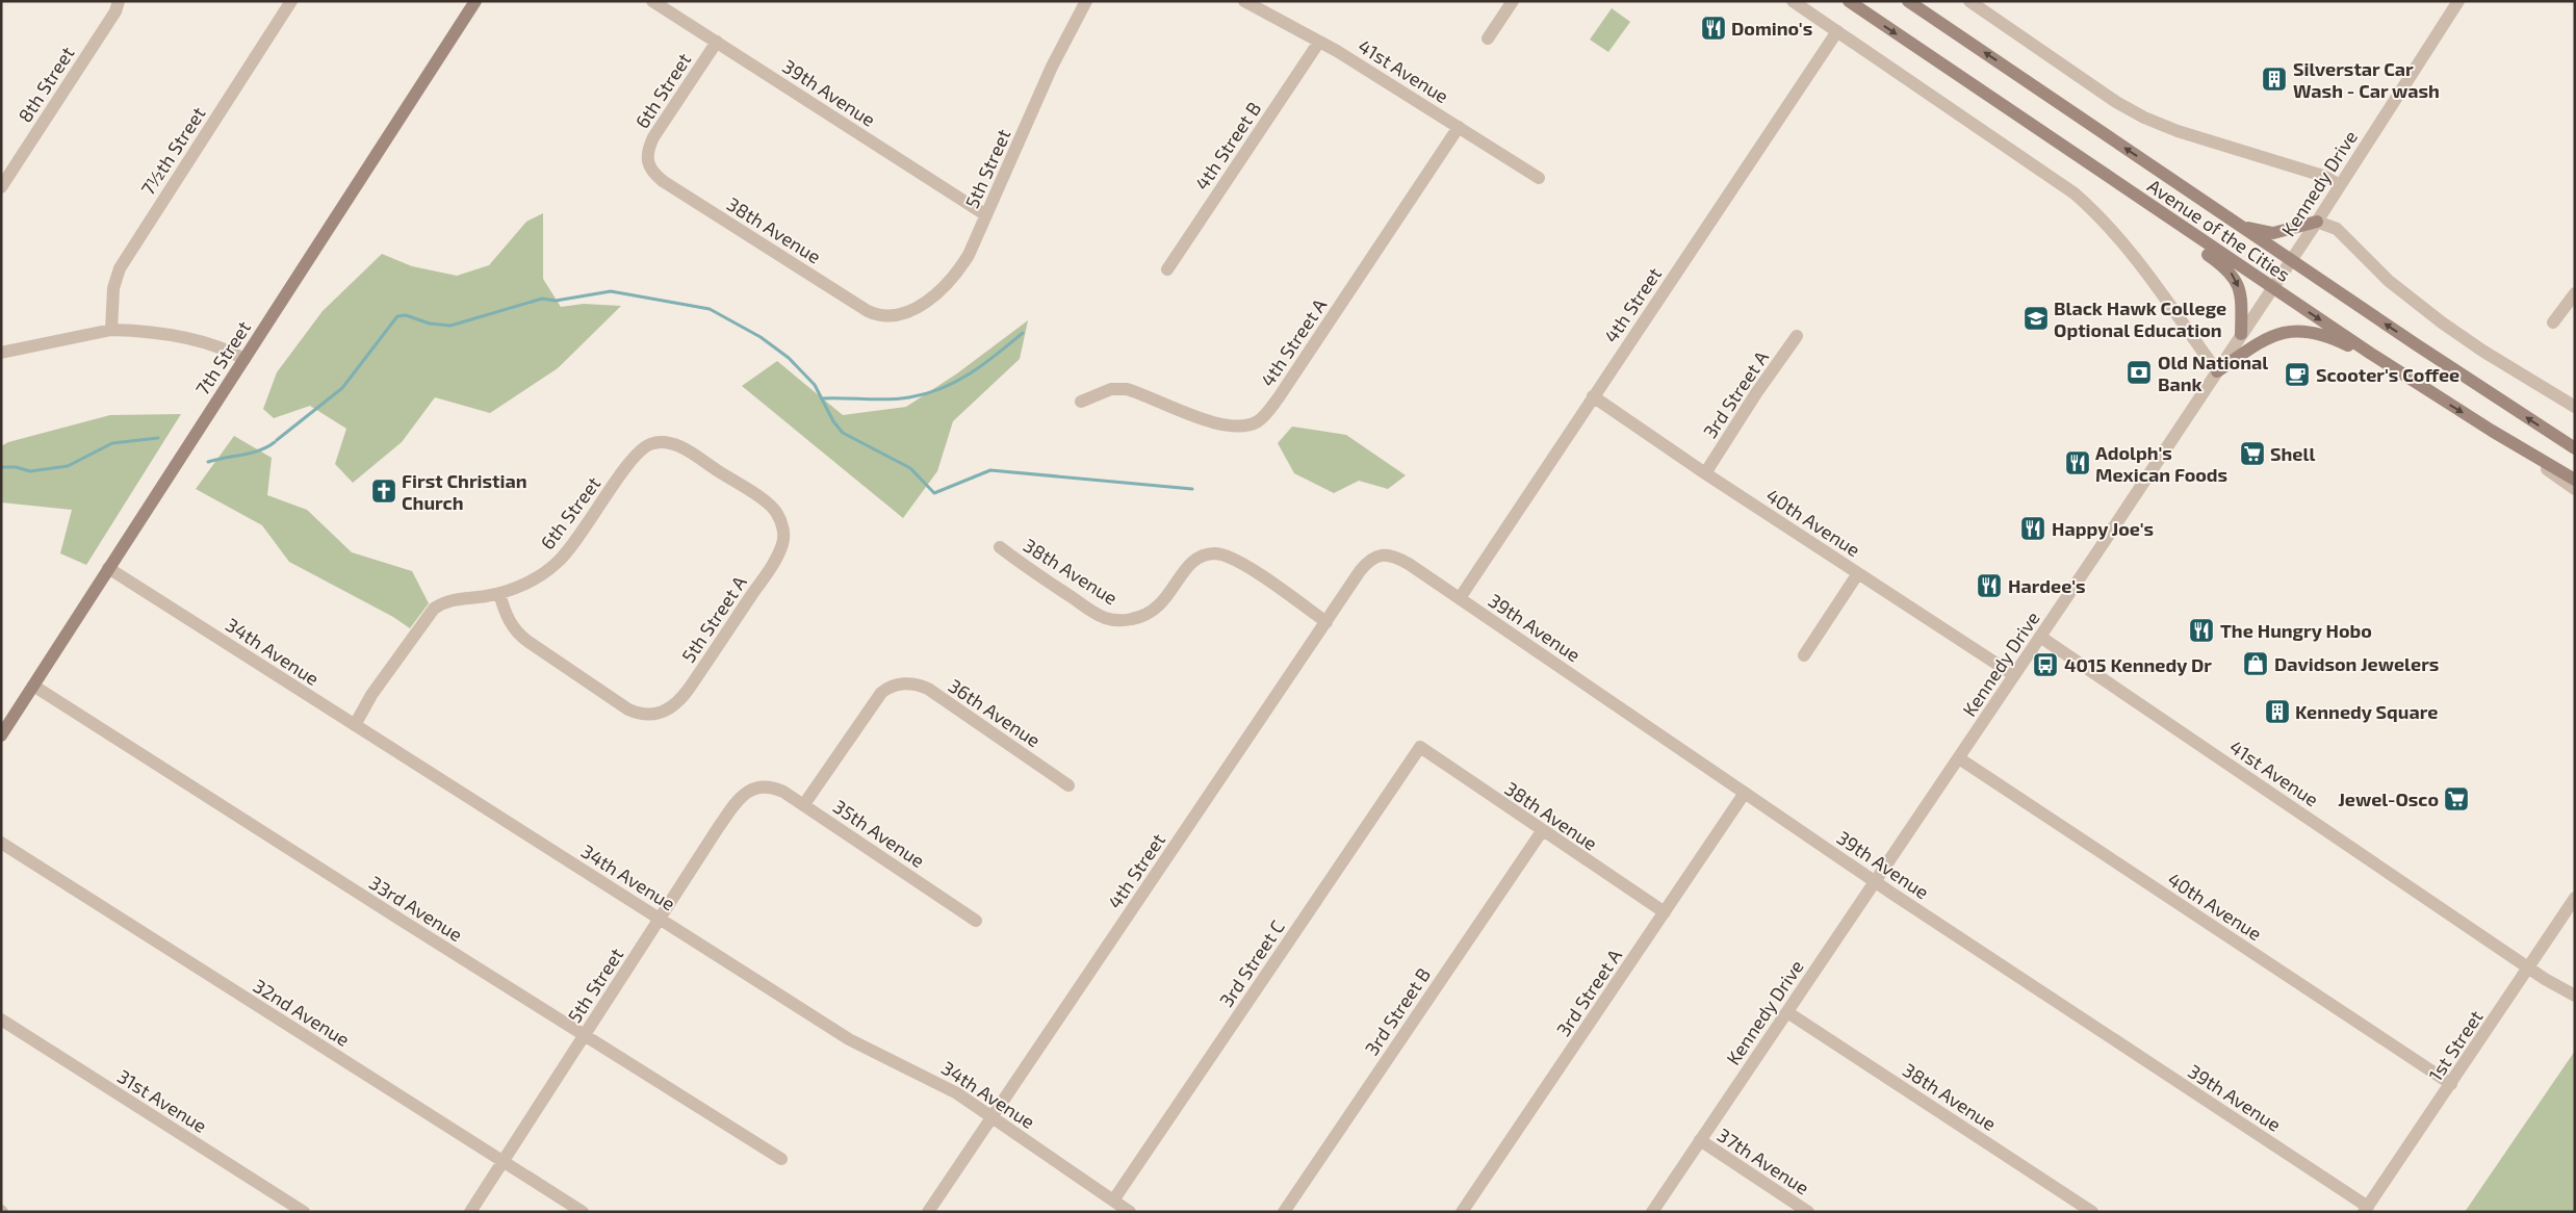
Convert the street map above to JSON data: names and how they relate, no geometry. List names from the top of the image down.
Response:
{
  "streets": {
    "main road": ["Avenue of the Cities", "7th Street"],
    "street": [
      "41st Avenue",
      "8th Street",
      "6th Street",
      "39th Avenue",
      "4th Street B",
      "7½th Street",
      "5th Street",
      "Kennedy Drive",
      "38th Avenue",
      "4th Street",
      "4th Street A",
      "3rd Street A",
      "40th Avenue",
      "5th Street A",
      "34th Avenue",
      "36th Avenue",
      "35th Avenue",
      "33rd Avenue",
      "3rd Street C",
      "3rd Street B",
      "32nd Avenue",
      "1st Street",
      "31st Avenue",
      "37th Avenue"
    ]
  },
  "crossings": [
    ["41st Avenue", "4th Street B"],
    ["41st Avenue", "Kennedy Drive"],
    ["41st Avenue", "4th Street A"],
    ["41st Avenue", "1st Street"],
    ["6th Street", "39th Avenue"],
    ["6th Street", "38th Avenue"],
    ["6th Street", "5th Street A"],
    ["6th Street", "34th Avenue"],
    ["39th Avenue", "5th Street"],
    ["39th Avenue", "Kennedy Drive"],
    ["39th Avenue", "4th Street"],
    ["39th Avenue", "3rd Street A"],
    ["39th Avenue", "1st Street"],
    ["5th Street", "38th Avenue"],
    ["5th Street", "34th Avenue"],
    ["5th Street", "35th Avenue"],
    ["5th Street", "33rd Avenue"],
    ["5th Street", "32nd Avenue"],
    ["Kennedy Drive", "38th Avenue"],
    ["Kennedy Drive", "Avenue of the Cities"],
    ["Kennedy Drive", "40th Avenue"],
    ["Kennedy Drive", "37th Avenue"],
    ["38th Avenue", "4th Street"],
    ["38th Avenue", "3rd Street A"],
    ["38th Avenue", "3rd Street C"],
    ["38th Avenue", "3rd Street B"],
    ["4th Street", "40th Avenue"],
    ["4th Street", "34th Avenue"],
    ["7th Street", "34th Avenue"],
    ["7th Street", "33rd Avenue"],
    ["3rd Street A", "40th Avenue"],
    ["40th Avenue", "1st Street"],
    ["34th Avenue", "3rd Street C"],
    ["36th Avenue", "35th Avenue"]
  ],
  "places": {
    "restaurant": [
      "Domino's",
      "Adolph's Mexican Foods",
      "Happy Joe's",
      "Hardee's",
      "The Hungry Hobo"
    ],
    "building": ["Silverstar Car Wash - Car wash", "Kennedy Square"],
    "school or university": ["Black Hawk College Optional Education"],
    "bank": ["Old National Bank"],
    "cafe": ["Scooter's Coffee"],
    "supermarket": ["Shell", "Jewel-Osco"],
    "church": ["First Christian Church"],
    "shop": ["Davidson Jewelers"],
    "bus stop": ["4015 Kennedy Dr"]
  }
}
